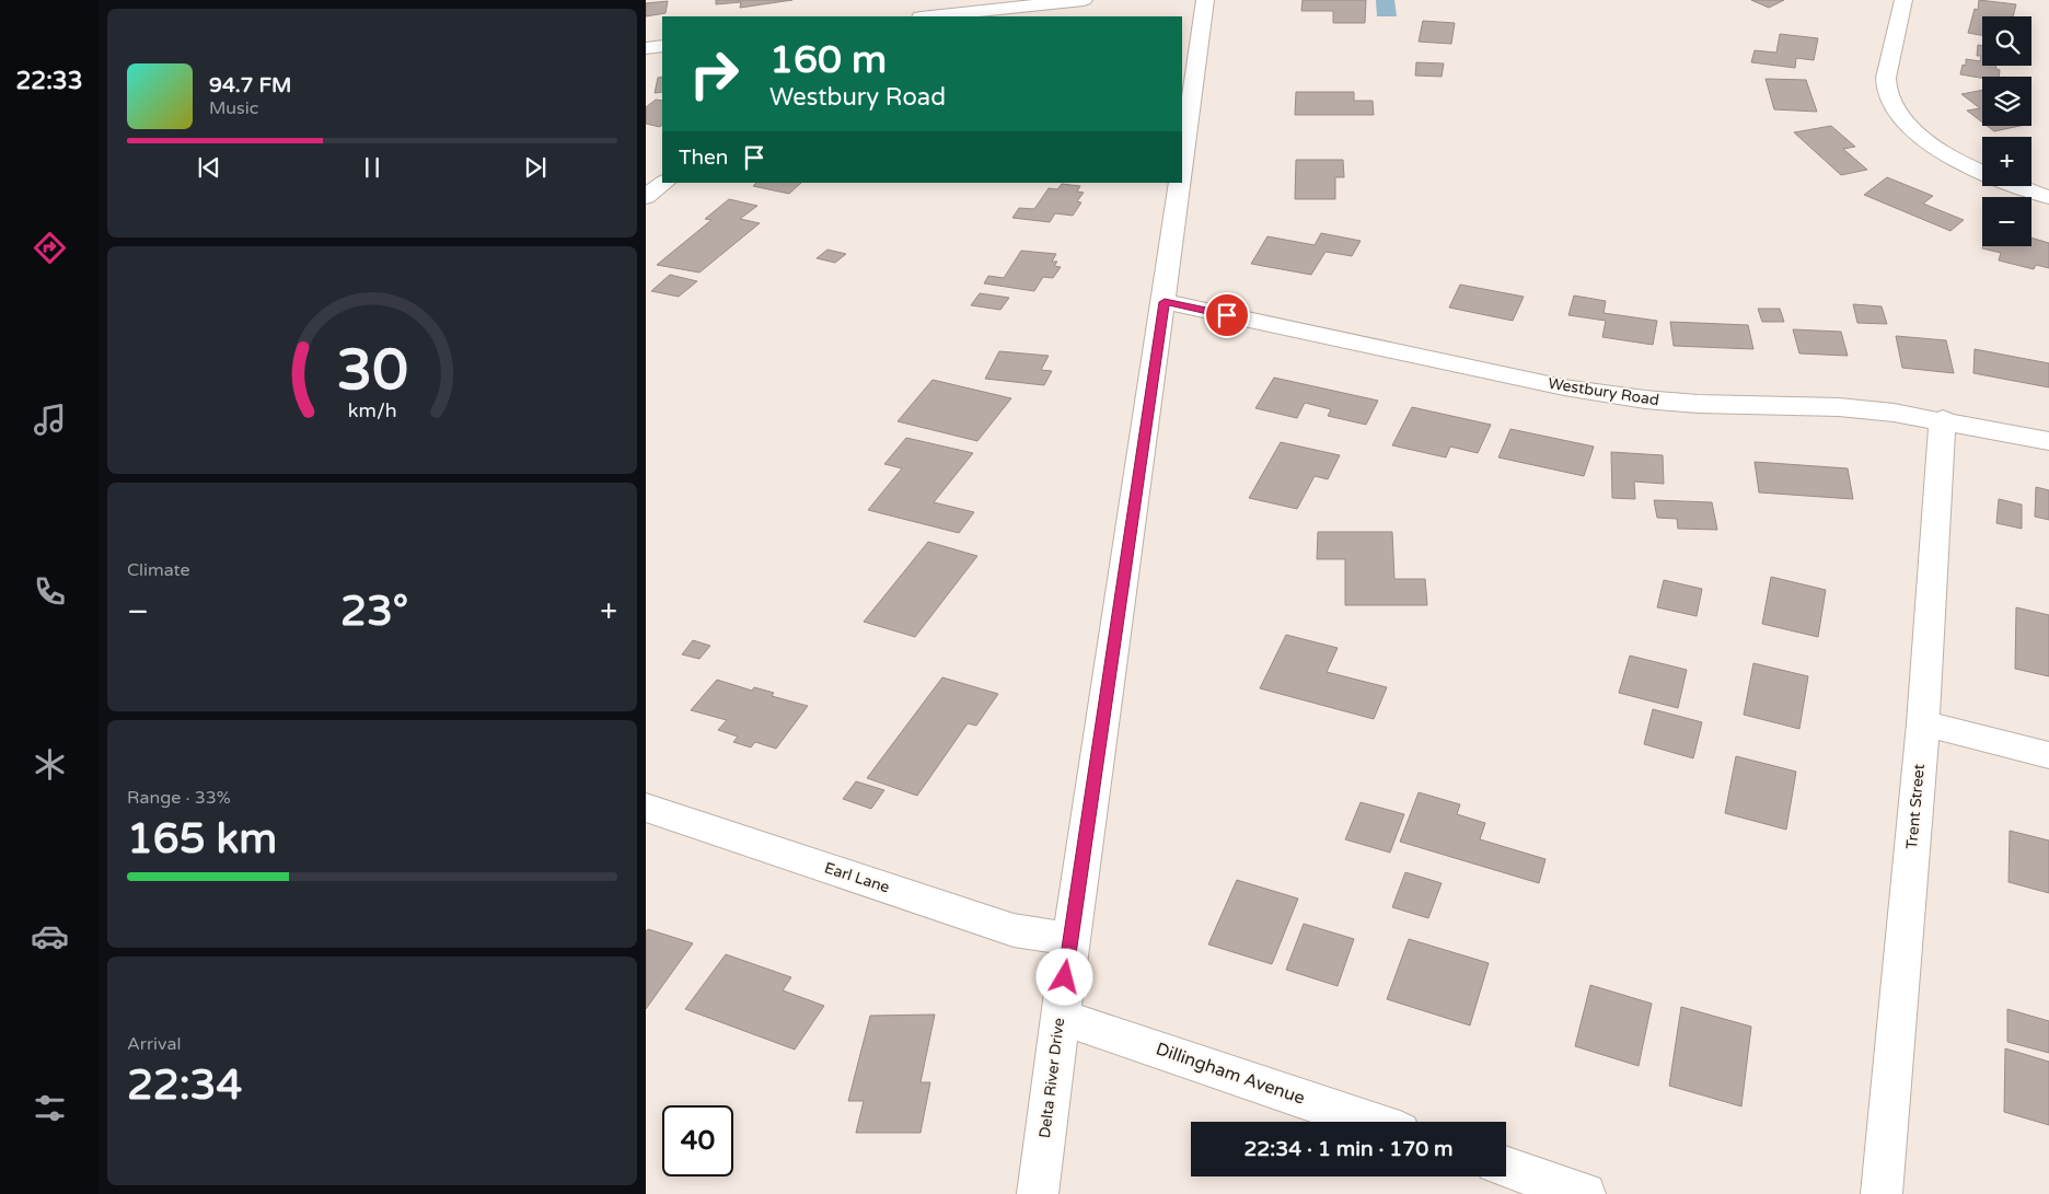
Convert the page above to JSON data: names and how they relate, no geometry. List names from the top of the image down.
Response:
{
  "streets": {
    "street": [
      "Westbury Road",
      "Trent Street",
      "Earl Lane",
      "Dillingham Avenue",
      "Delta River Drive"
    ]
  },
  "crossings": [
    ["Westbury Road", "Trent Street"],
    ["Westbury Road", "Delta River Drive"],
    ["Earl Lane", "Delta River Drive"],
    ["Dillingham Avenue", "Delta River Drive"]
  ],
  "page": {
    "tabs": "22:33",
    "map_buttons": ["+", "−"],
    "turn": ["160 m", "Westbury Road"],
    "song": ["94.7 FM", "Music"],
    "then": "Then",
    "tile": [
      "Climate",
      ["Range · 33%", "165 km"],
      ["Arrival", "22:34"]
    ],
    "heat": ["−", "23°", "+"],
    "limit": "40",
    "trip": "22:34 · 1 min · 170 m",
    "gauge": ["30", "km/h"]
  }
}
